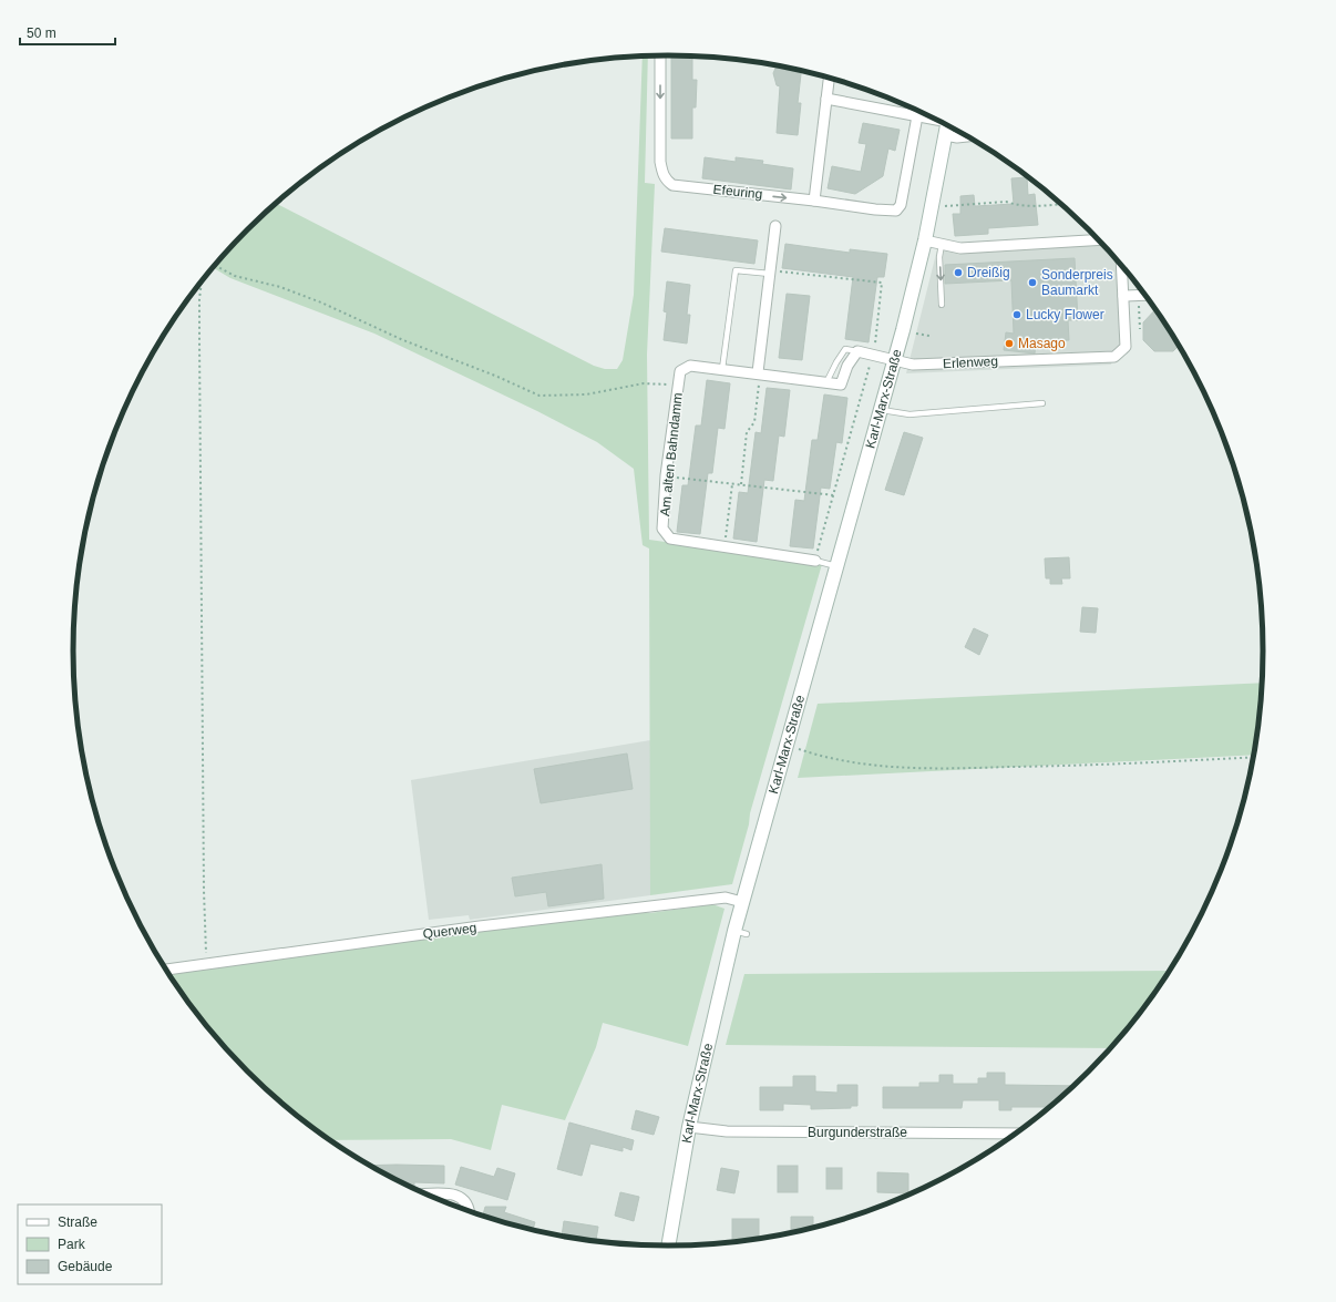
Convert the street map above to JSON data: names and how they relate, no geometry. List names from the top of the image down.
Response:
{
  "streets": {
    "main road": ["Karl-Marx-Straße"],
    "street": [
      "Efeuring",
      "Erlenweg",
      "Am alten Bahndamm",
      "Querweg",
      "Burgunderstraße"
    ]
  },
  "crossings": [
    ["Erlenweg", "Karl-Marx-Straße"],
    ["Erlenweg", "Am alten Bahndamm"],
    ["Karl-Marx-Straße", "Am alten Bahndamm"],
    ["Karl-Marx-Straße", "Querweg"],
    ["Karl-Marx-Straße", "Burgunderstraße"]
  ],
  "places": [
    "Dreißig",
    "Sonderpreis Baumarkt",
    "Lucky Flower",
    "Masago"
  ],
  "legend": ["Straße", "Park", "Gebäude"],
  "scale_bar": "50 m"
}
